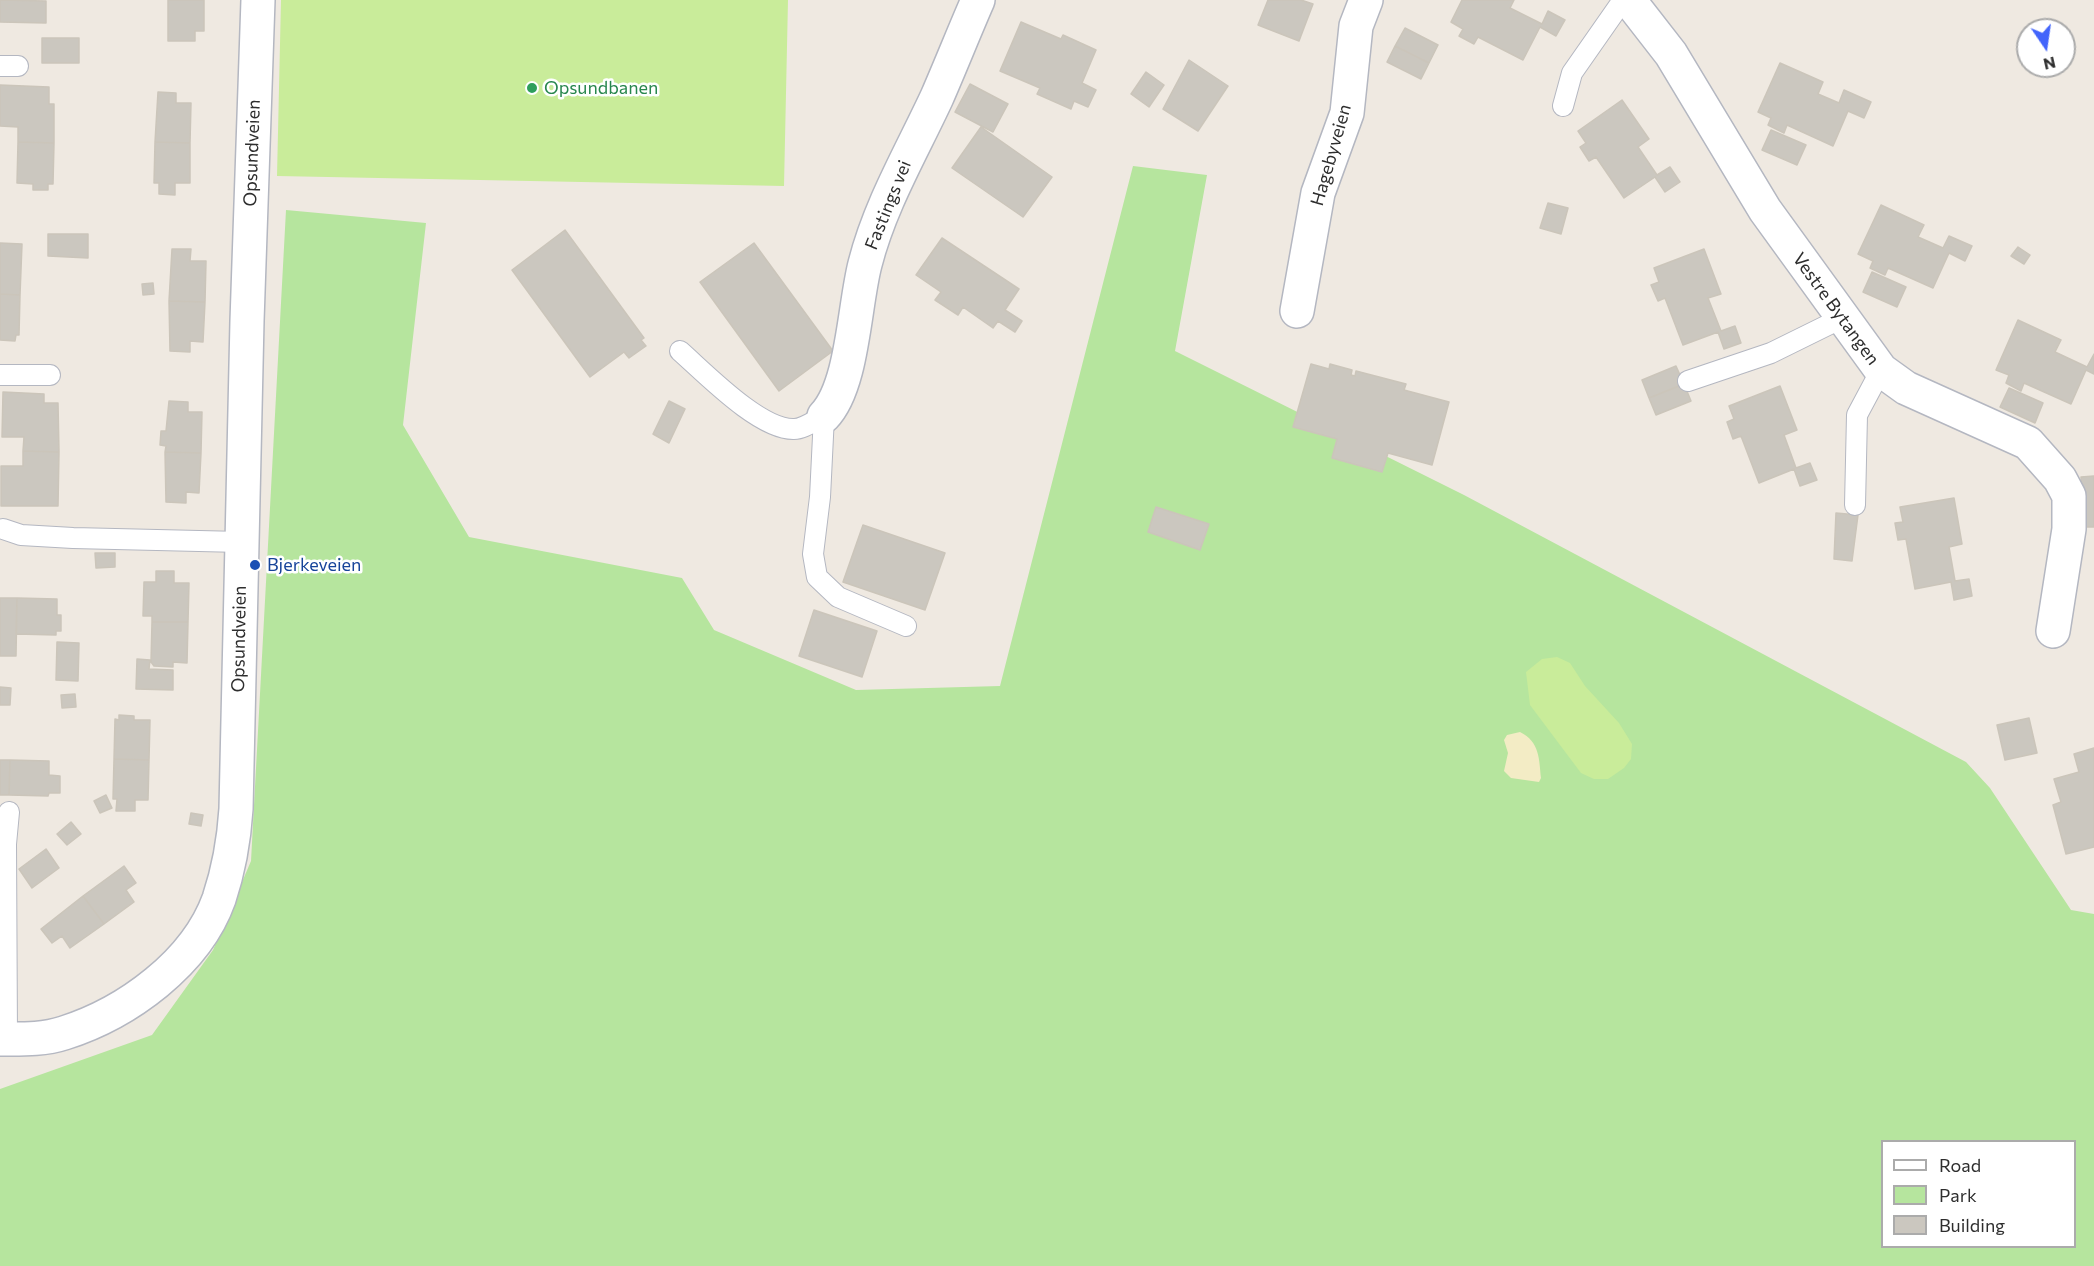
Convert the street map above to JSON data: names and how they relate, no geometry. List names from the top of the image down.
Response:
{
  "streets": {
    "street": [
      "Opsundveien",
      "Hagebyveien",
      "Fastings vei",
      "Vestre Bytangen"
    ]
  },
  "places": ["Opsundbanen", "Bjerkeveien"],
  "legend": ["Road", "Park", "Building"],
  "north": "bottom"
}
